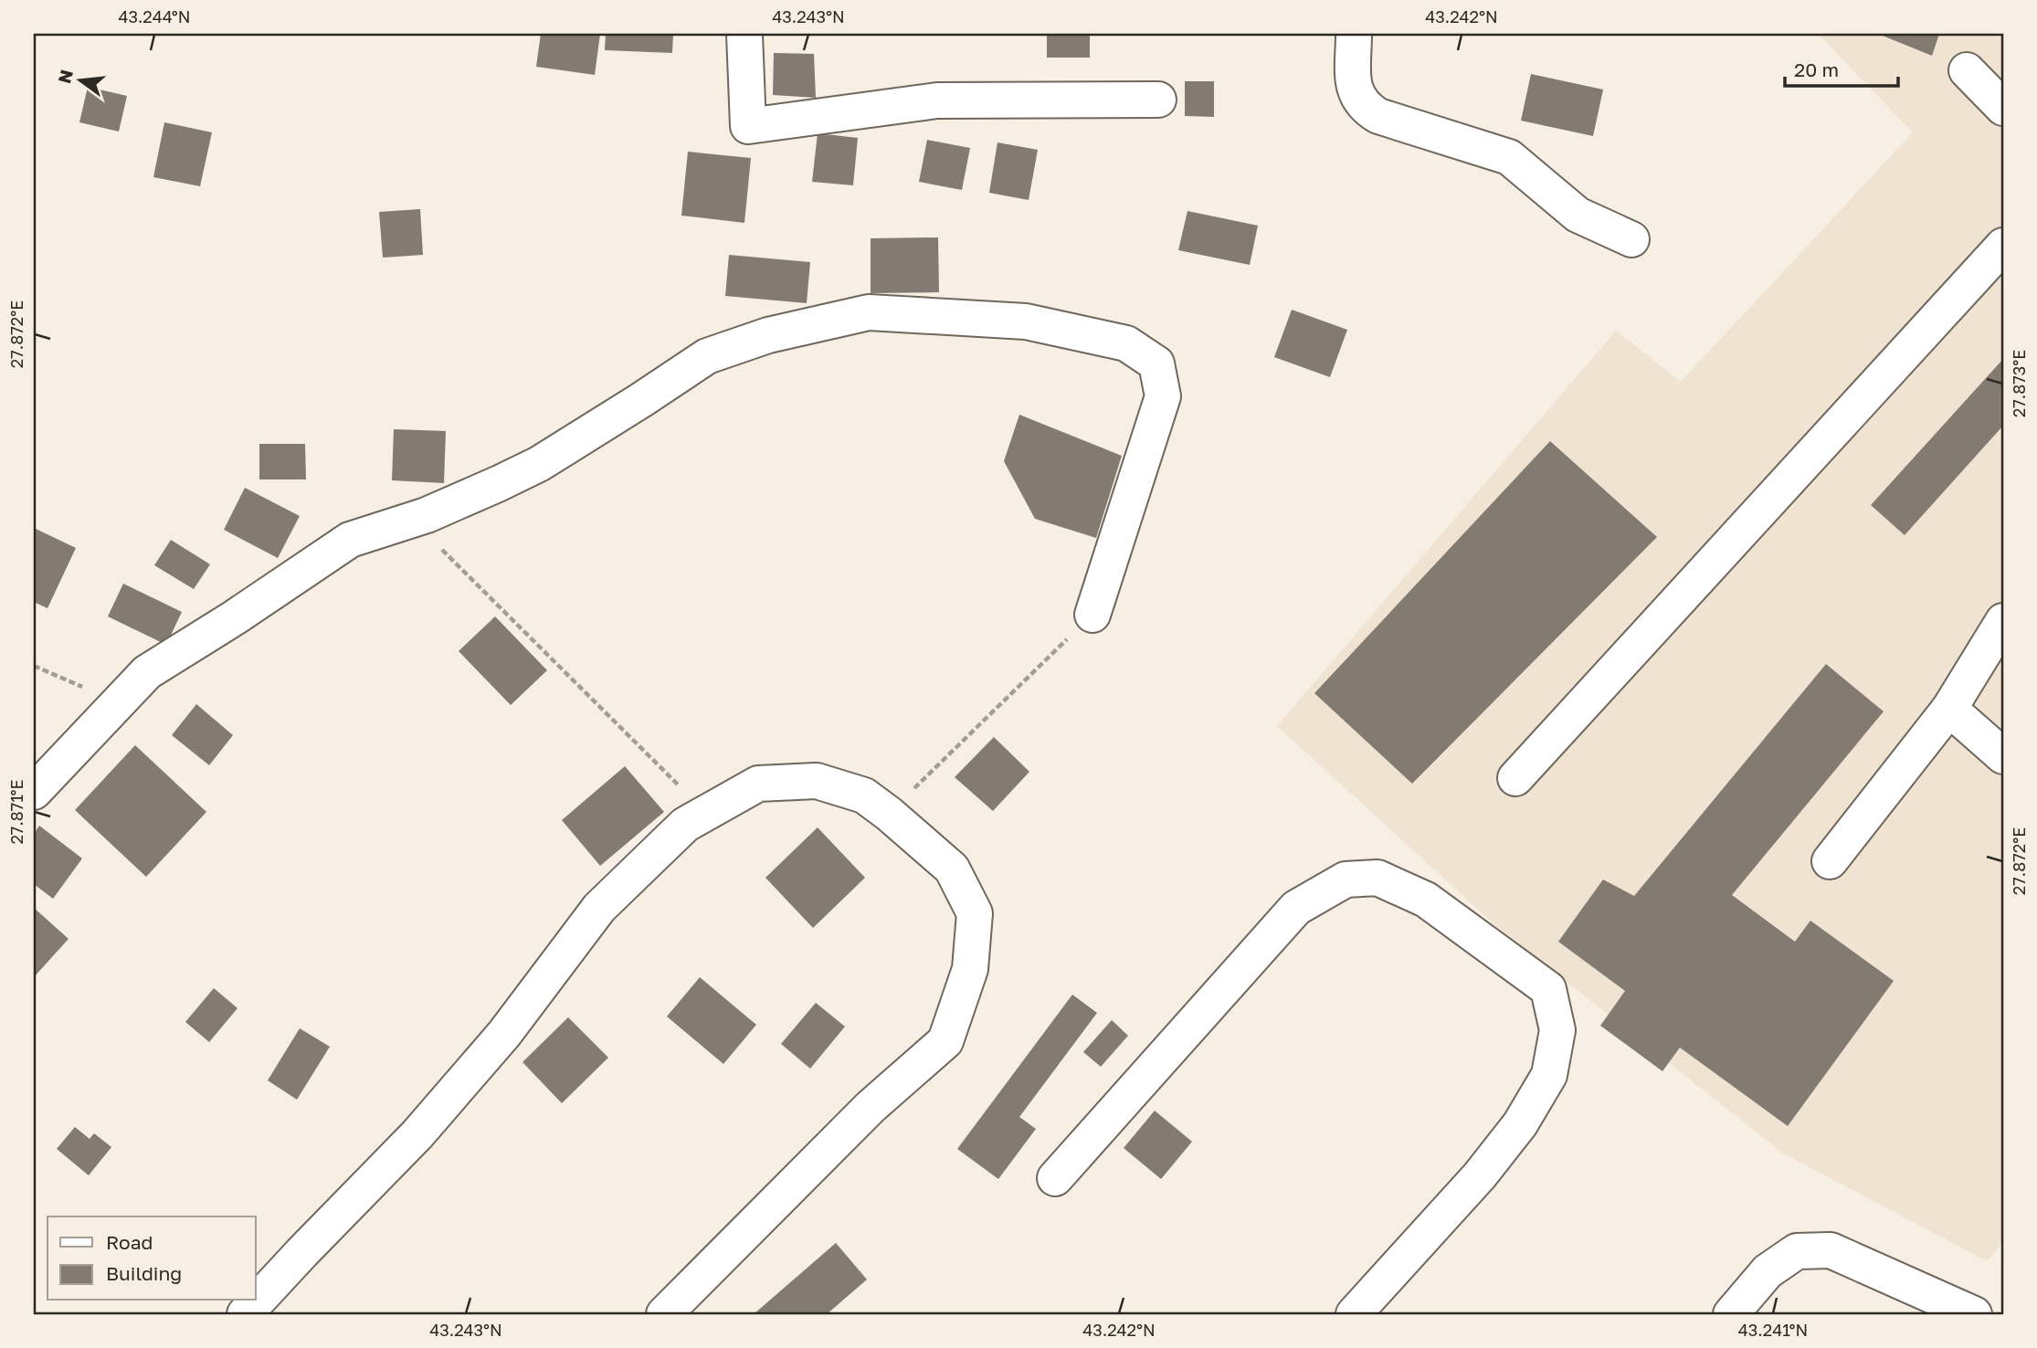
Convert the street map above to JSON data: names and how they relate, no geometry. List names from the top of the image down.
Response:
{
  "legend": ["Road", "Building"],
  "scale_bar": "20 m",
  "north": "left",
  "coordinates": [
    "43.244°N",
    "43.243°N",
    "43.242°N",
    "27.872°E",
    "27.873°E",
    "27.871°E",
    "43.241°N"
  ]
}
